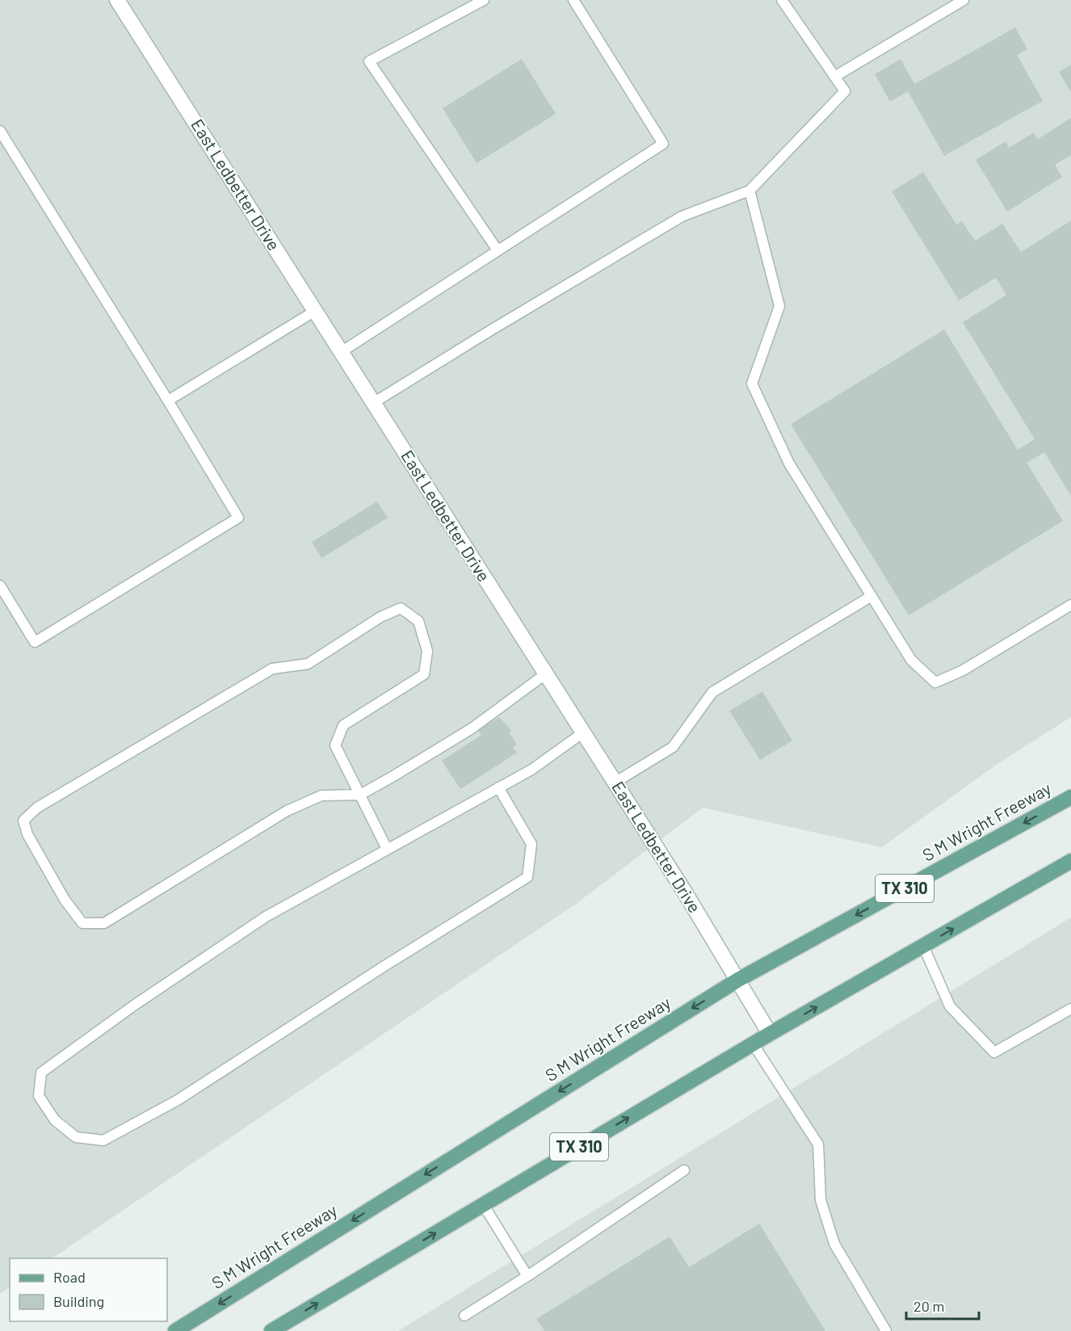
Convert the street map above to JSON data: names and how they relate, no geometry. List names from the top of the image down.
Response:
{
  "streets": {
    "main road": ["S M Wright Freeway", "TX 310"],
    "street": ["East Ledbetter Drive"]
  },
  "crossings": [
    ["East Ledbetter Drive", "S M Wright Freeway"],
    ["East Ledbetter Drive", "TX 310"]
  ],
  "legend": ["Road", "Building"],
  "scale_bar": "20 m"
}
